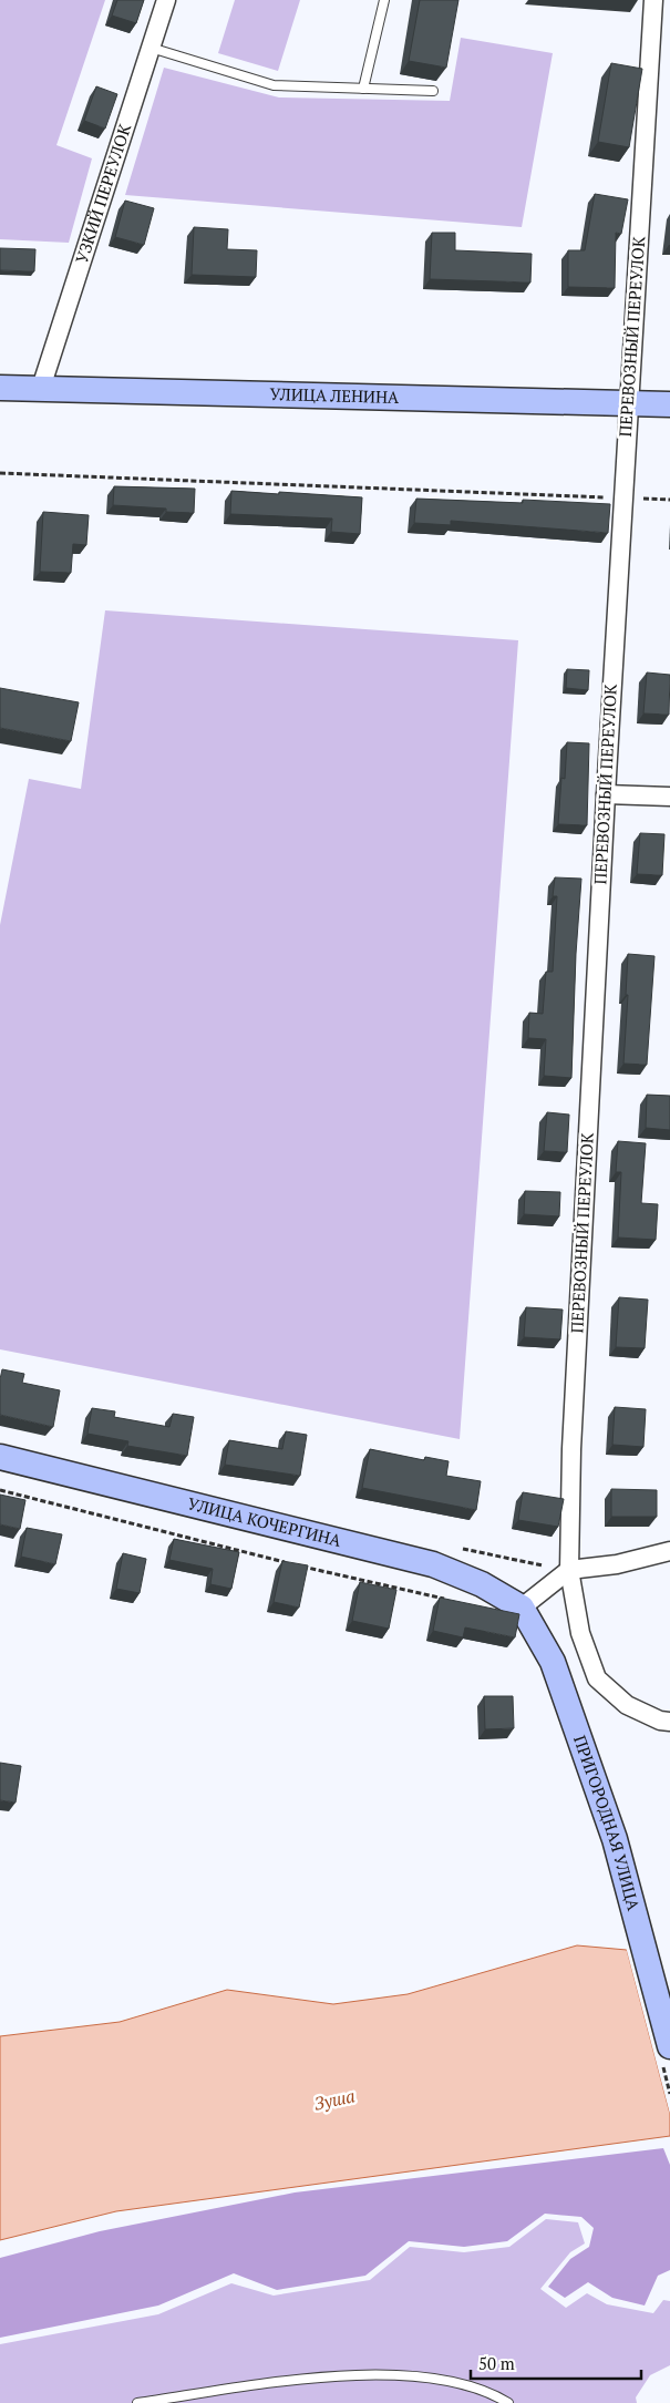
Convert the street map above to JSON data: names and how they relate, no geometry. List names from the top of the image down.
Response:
{
  "streets": {
    "main road": ["УЛИЦА ЛЕНИНА", "УЛИЦА КОЧЕРГИНА", "ПРИГОРОДНАЯ УЛИЦА"],
    "street": ["УЗКИЙ ПЕРЕУЛОК", "ПЕРЕВОЗНЫЙ ПЕРЕУЛОК"]
  },
  "crossings": [
    ["УЗКИЙ ПЕРЕУЛОК", "УЛИЦА ЛЕНИНА"],
    ["ПЕРЕВОЗНЫЙ ПЕРЕУЛОК", "УЛИЦА ЛЕНИНА"],
    ["УЛИЦА КОЧЕРГИНА", "ПРИГОРОДНАЯ УЛИЦА"]
  ],
  "water": ["Зуша"],
  "scale_bar": "50 m"
}
